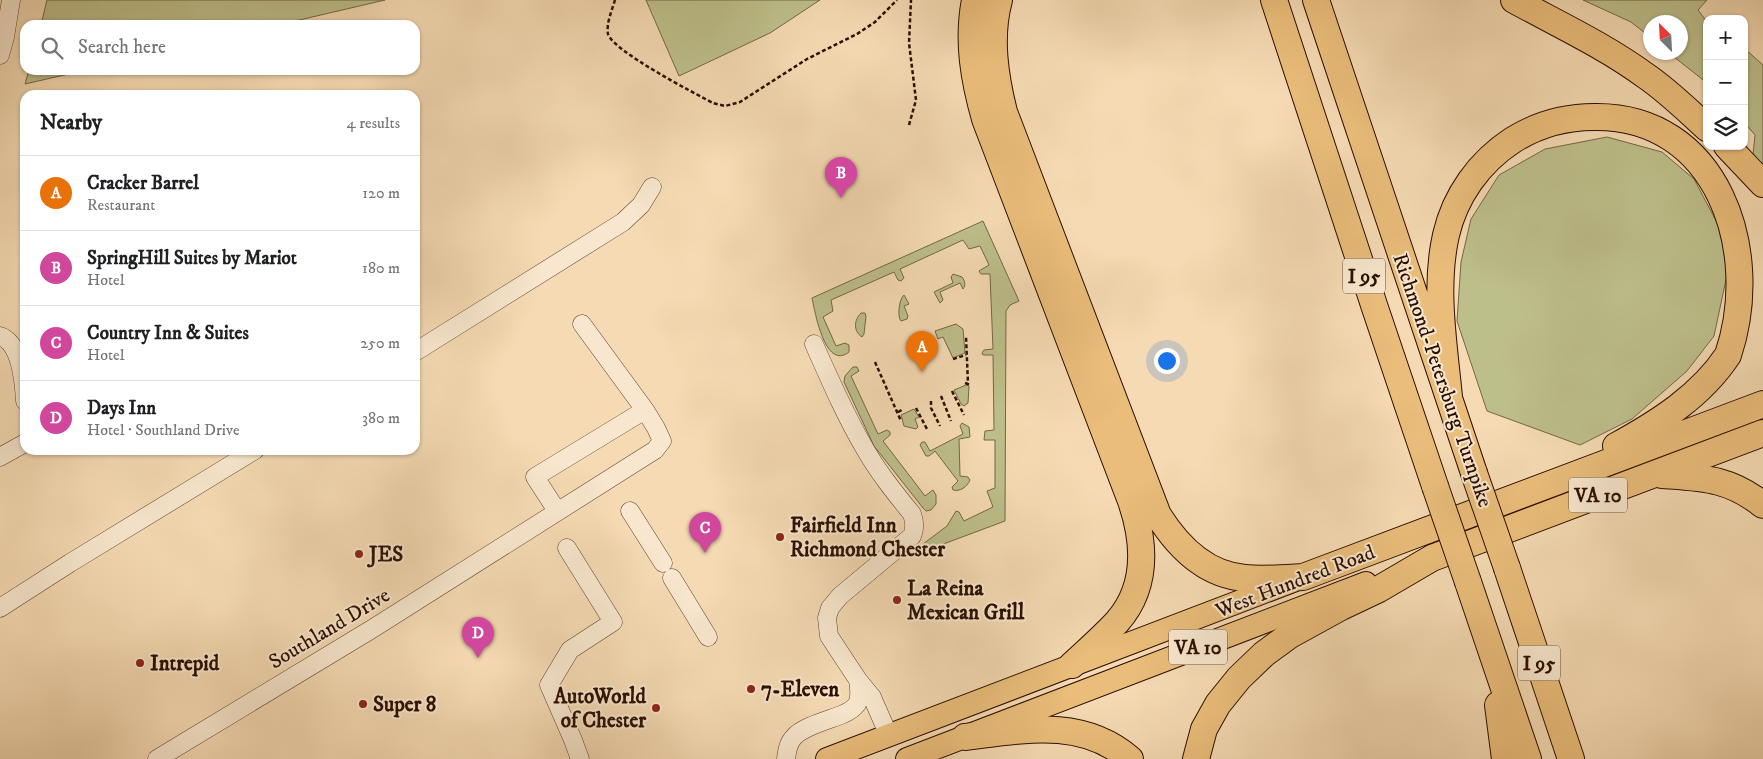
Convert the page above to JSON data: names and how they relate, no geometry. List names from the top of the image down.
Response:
{
  "streets": {
    "highway": [
      "I 95",
      "Richmond-Petersburg Turnpike",
      "VA 10",
      "West Hundred Road"
    ],
    "street": ["Southland Drive"]
  },
  "places": [
    "Fairfield Inn Richmond Chester",
    "JES",
    "La Reina Mexican Grill",
    "Intrepid",
    "7-Eleven",
    "Super 8",
    "AutoWorld of Chester"
  ],
  "north": "top left",
  "page": {
    "map_buttons": ["+", "−"],
    "search": "Search here",
    "heading": ["Nearby", "4 results"],
    "list": [
      {
        "mark": "A",
        "name": "Cracker Barrel",
        "note": "Restaurant",
        "value": "120 m"
      },
      {
        "mark": "B",
        "name": "SpringHill Suites by Mariot",
        "note": "Hotel",
        "value": "180 m"
      },
      {
        "mark": "C",
        "name": "Country Inn & Suites",
        "note": "Hotel",
        "value": "250 m"
      },
      {
        "mark": "D",
        "name": "Days Inn",
        "note": "Hotel · Southland Drive",
        "value": "380 m"
      }
    ],
    "pins": [
      "B",
      "A",
      "C",
      "D"
    ]
  }
}
